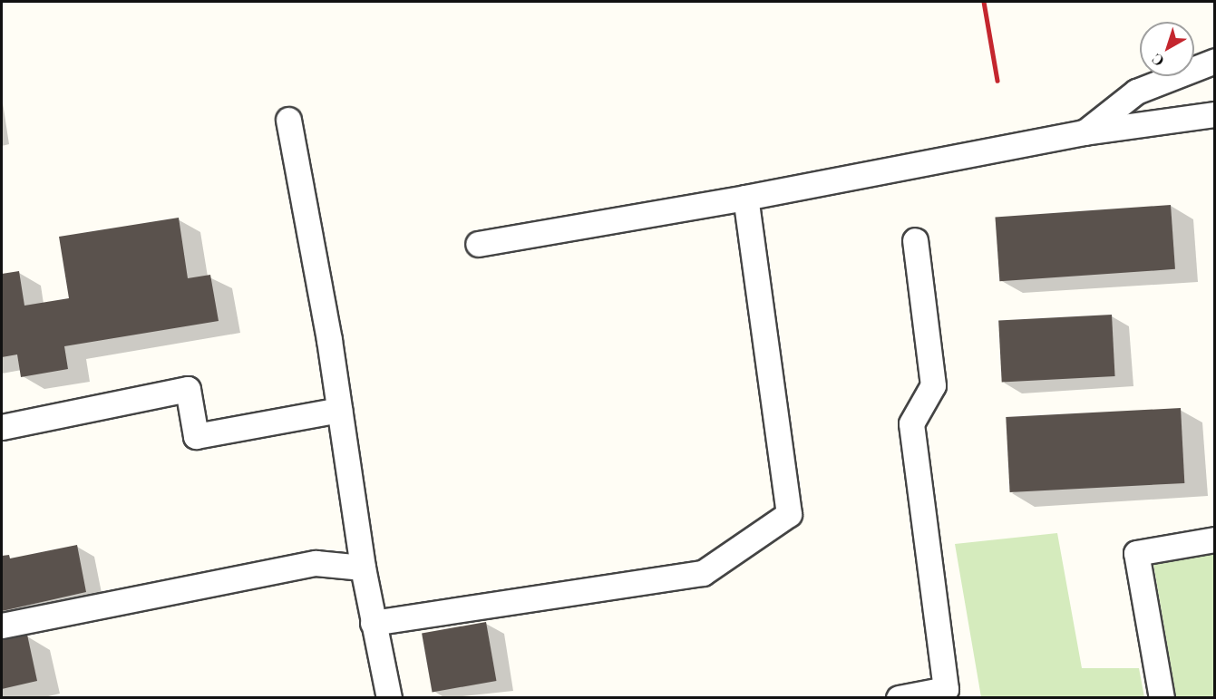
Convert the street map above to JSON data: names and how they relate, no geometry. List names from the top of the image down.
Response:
{
  "north": "bottom left"
}
